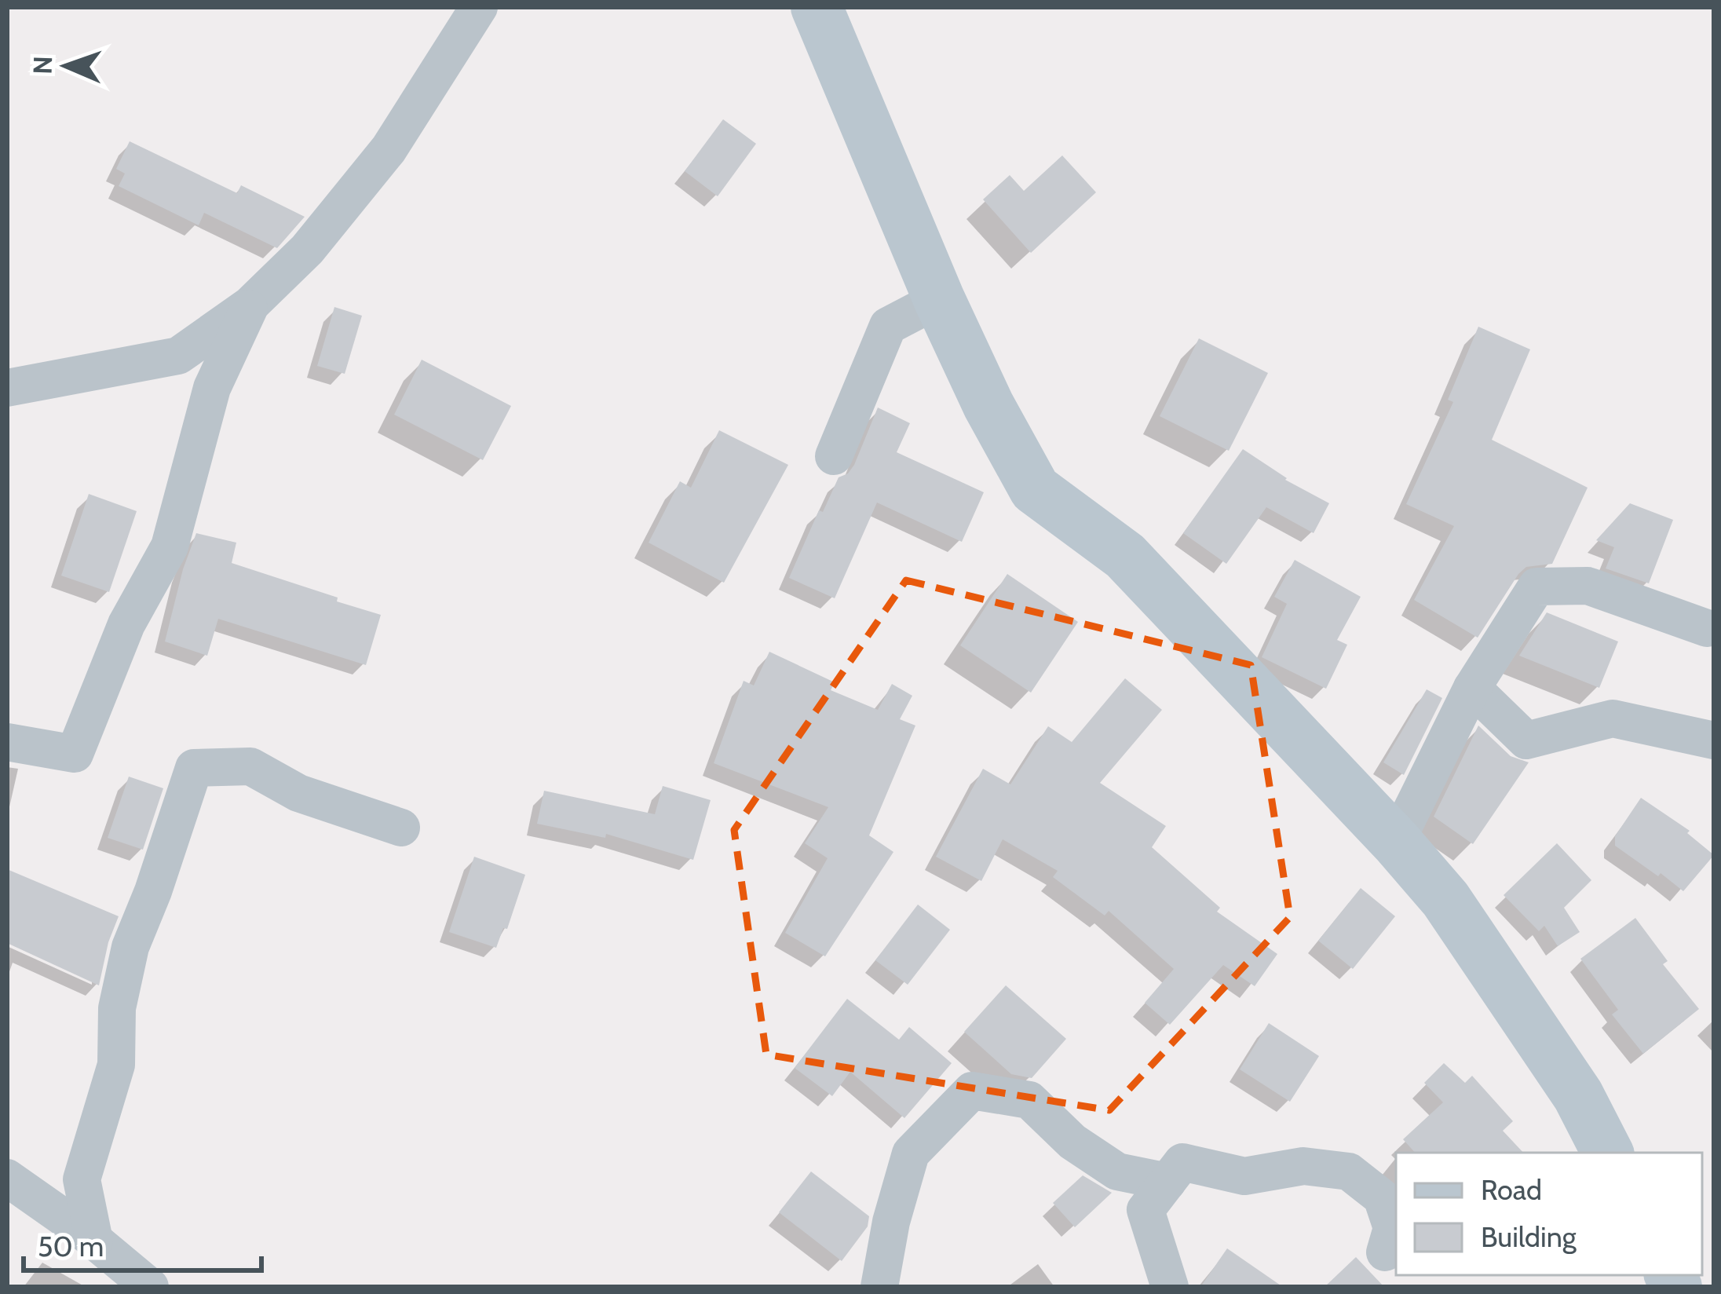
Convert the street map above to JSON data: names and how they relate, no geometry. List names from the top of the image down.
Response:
{
  "legend": ["Road", "Building"],
  "scale_bar": "50 m",
  "north": "left"
}
